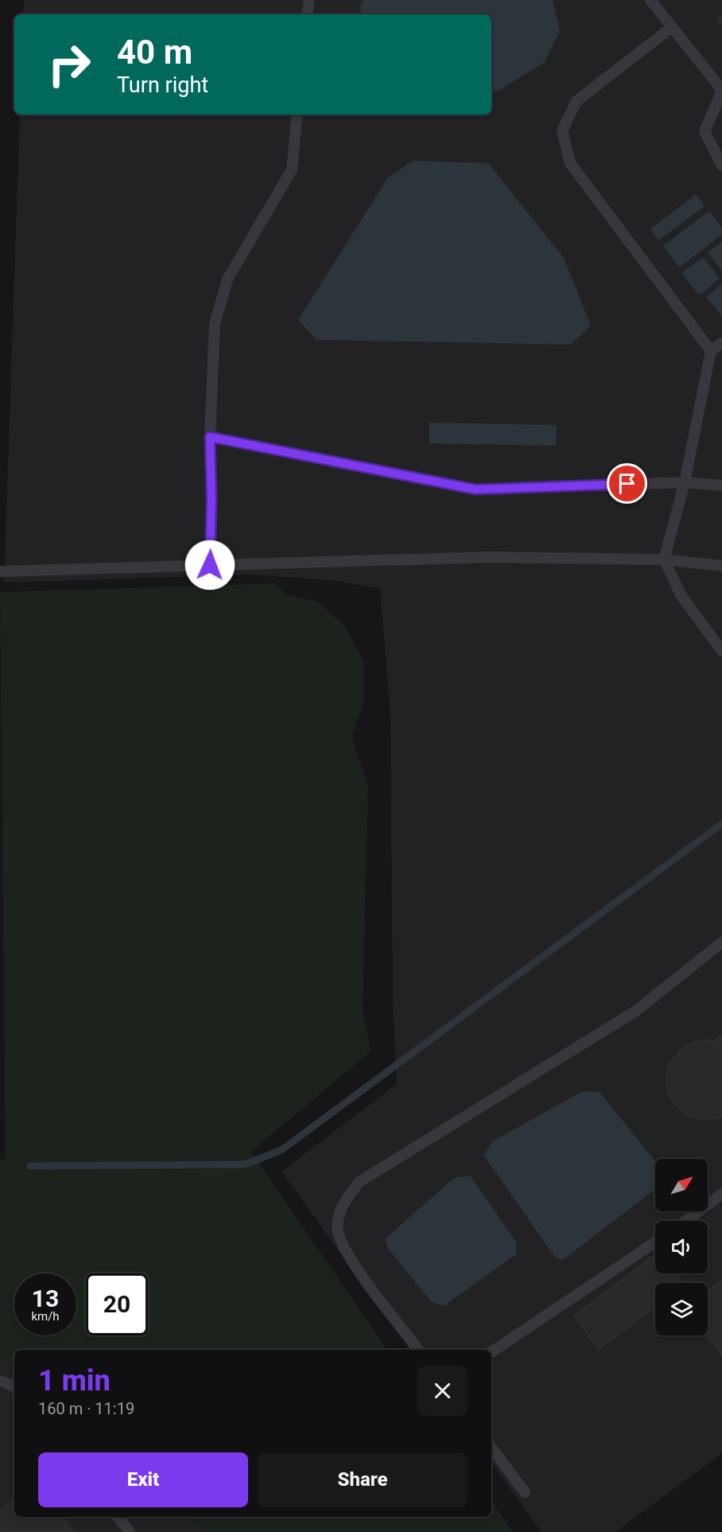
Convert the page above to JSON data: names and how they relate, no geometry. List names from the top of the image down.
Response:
{
  "north": "top right",
  "page": {
    "turn": ["40 m", "Turn right"],
    "speed": "13 km/h",
    "limit": "20",
    "heading": ["1 min", "160 m · 11:19"],
    "buttons": ["Exit", "Share"]
  }
}
